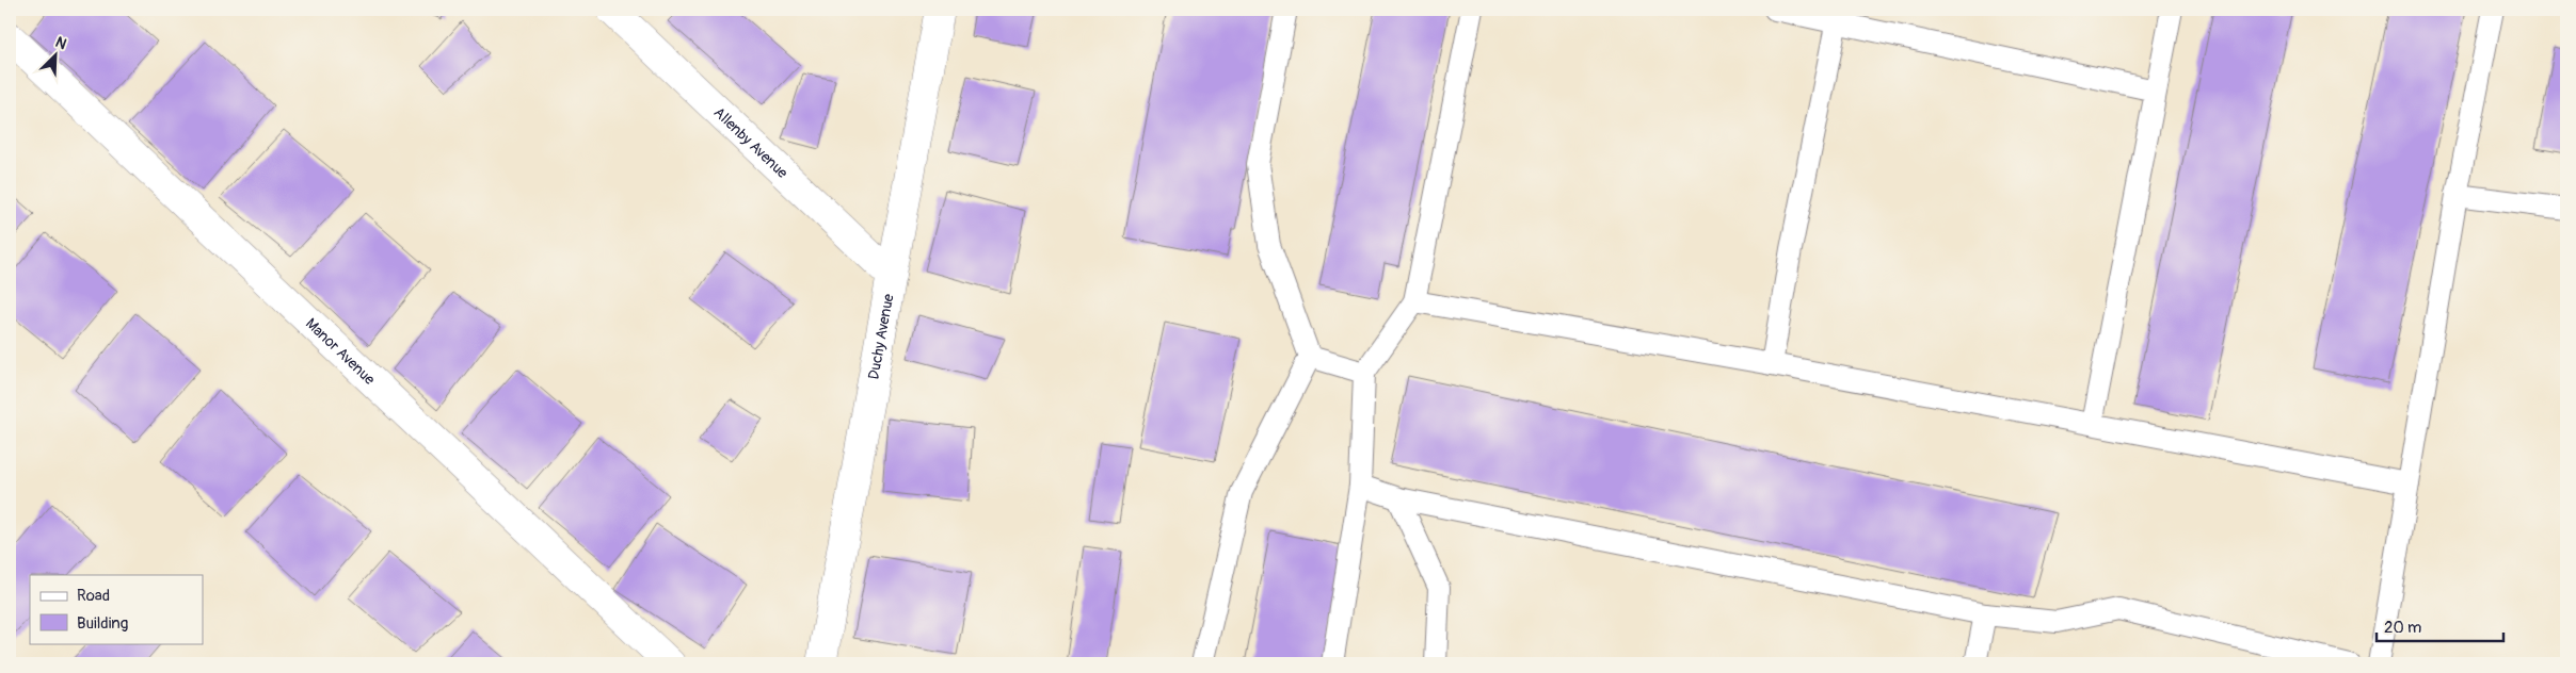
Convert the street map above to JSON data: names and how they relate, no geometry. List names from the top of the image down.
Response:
{
  "streets": {
    "street": ["Allenby Avenue", "Duchy Avenue", "Manor Avenue"]
  },
  "crossings": [
    ["Allenby Avenue", "Duchy Avenue"]
  ],
  "legend": ["Road", "Building"],
  "scale_bar": "20 m",
  "north": "top right"
}
